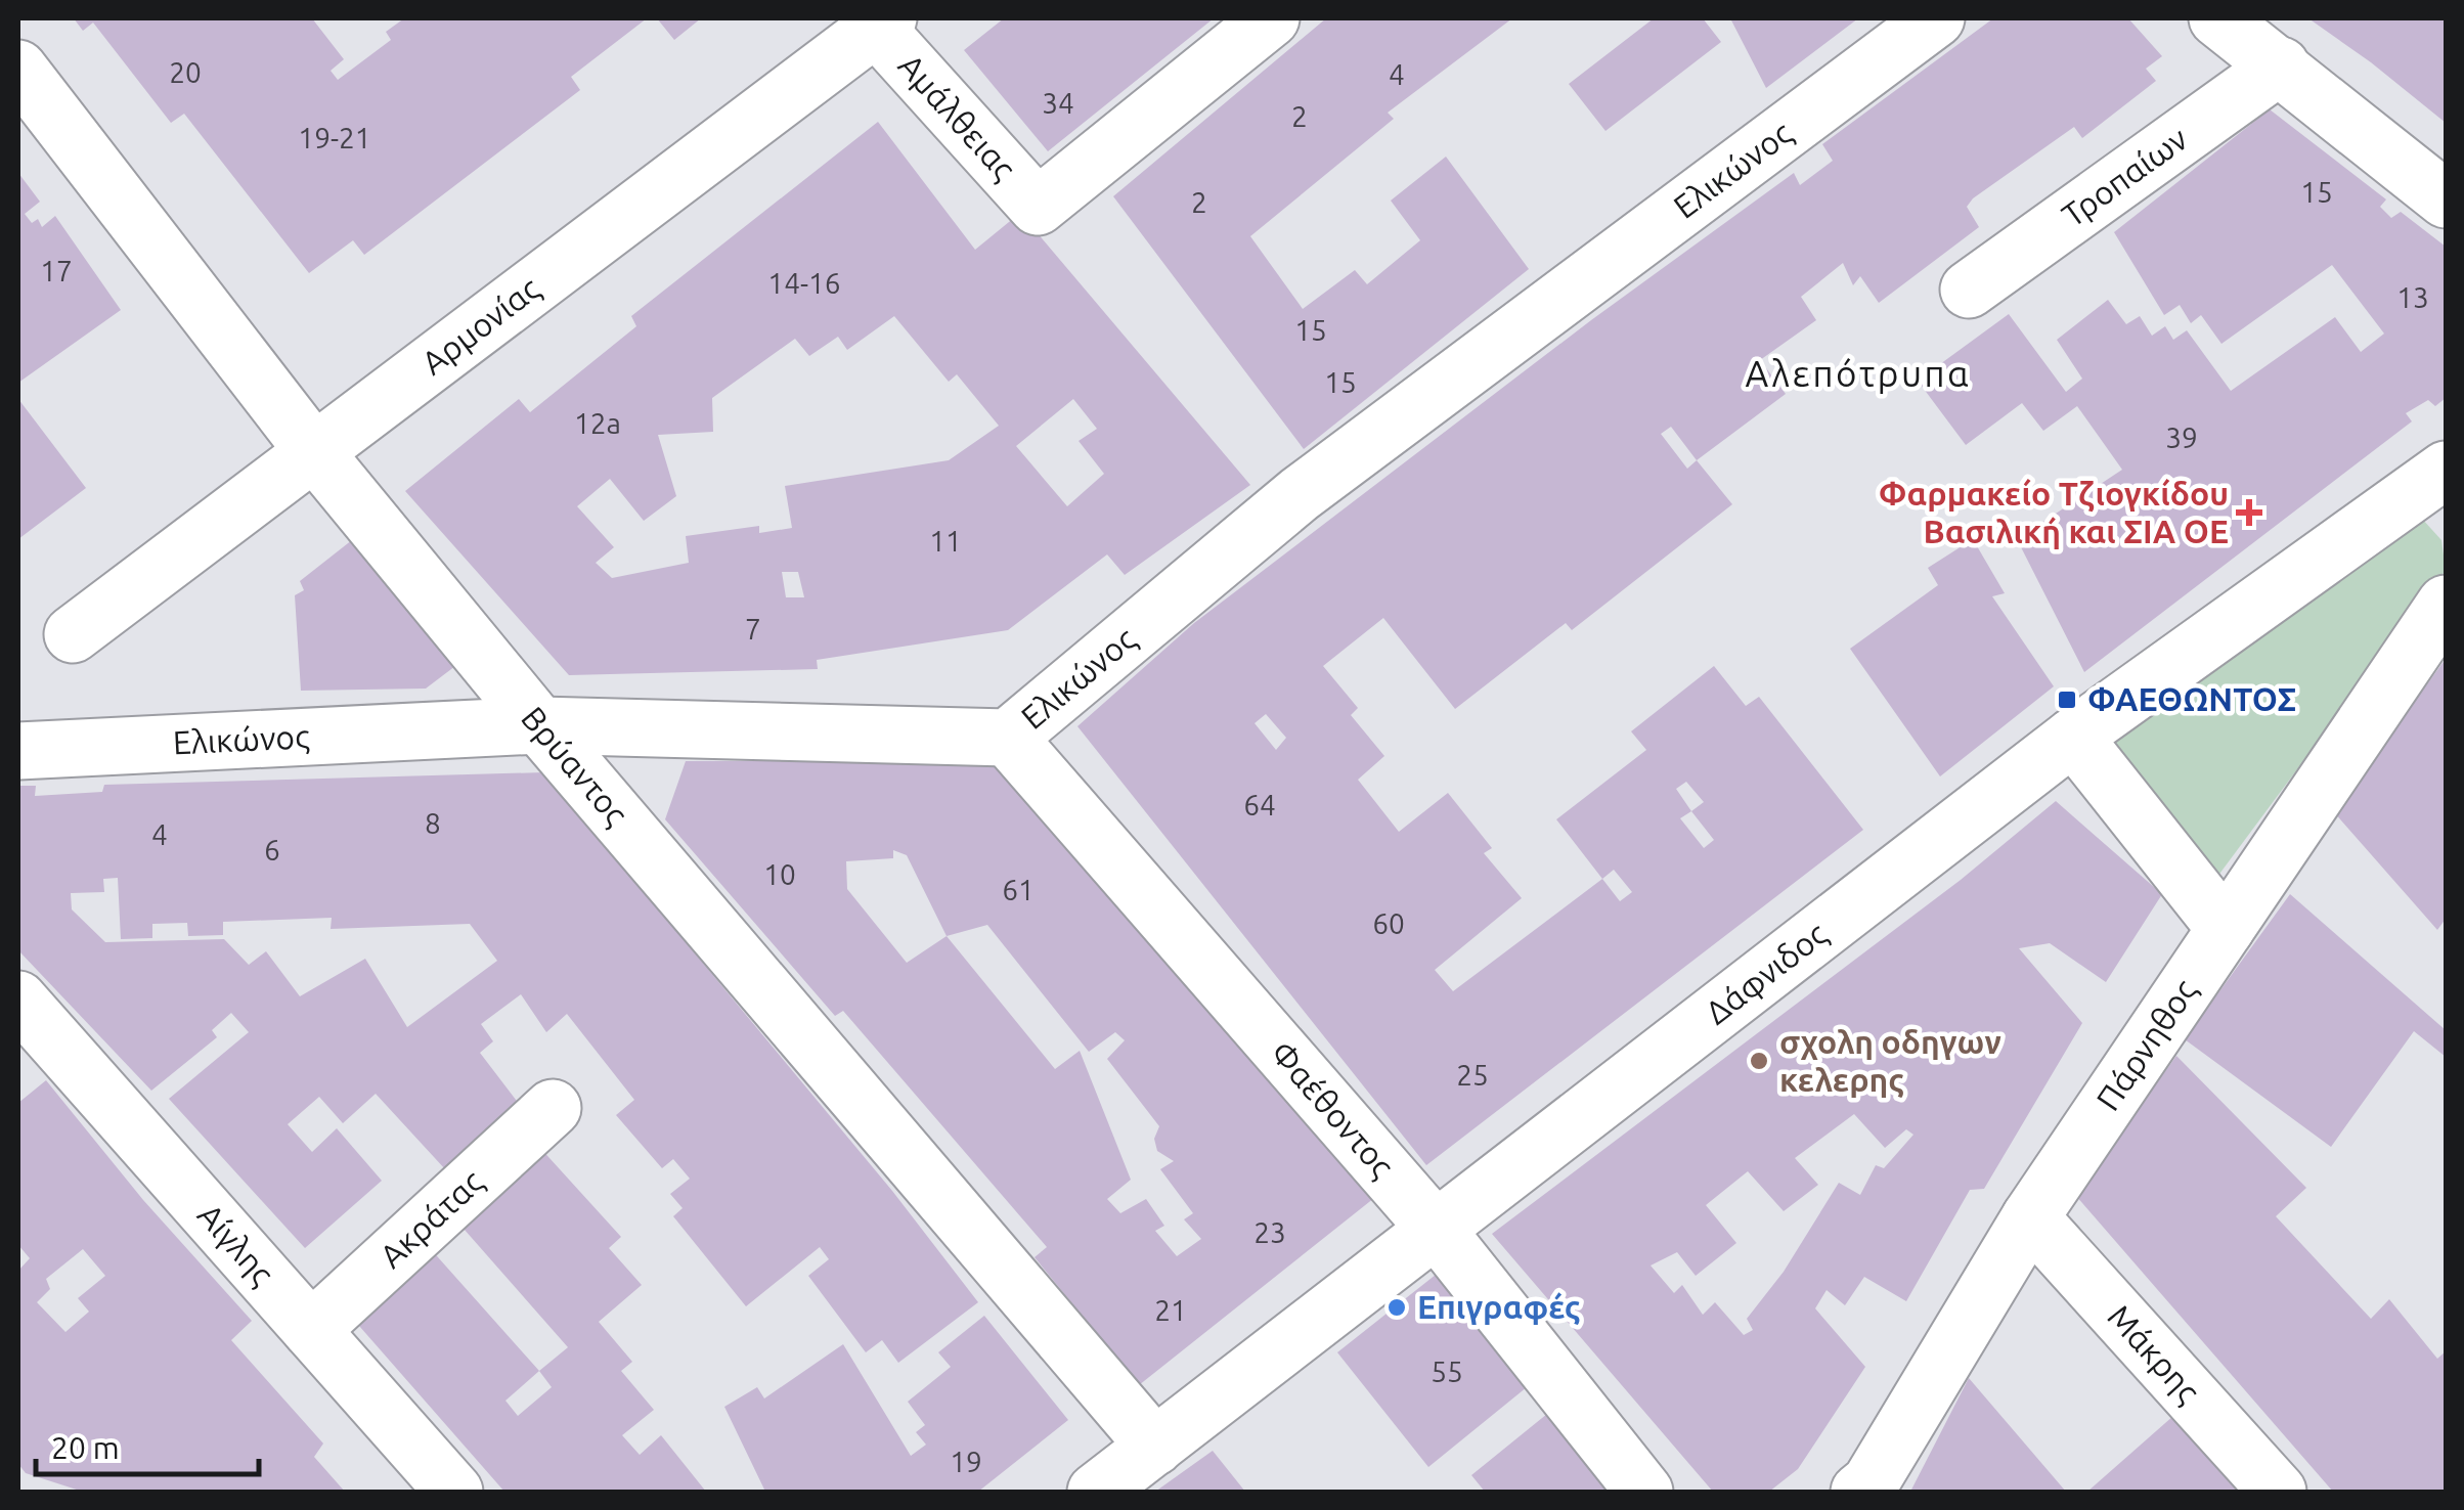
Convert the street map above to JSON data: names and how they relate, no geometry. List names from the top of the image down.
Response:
{
  "streets": {
    "street": [
      "Αμάλθειας",
      "Ελικώνος",
      "Τροπαίων",
      "Αρμονίας",
      "Βρύαντος",
      "Δάφνιδος",
      "Πάρνηθος",
      "Φαέθοντος",
      "Ακράτας",
      "Αίγλης",
      "Μάκρης"
    ]
  },
  "crossings": [
    ["Αμάλθειας", "Αρμονίας"],
    ["Ελικώνος", "Βρύαντος"],
    ["Ελικώνος", "Φαέθοντος"],
    ["Αρμονίας", "Βρύαντος"],
    ["Βρύαντος", "Δάφνιδος"],
    ["Δάφνιδος", "Φαέθοντος"],
    ["Πάρνηθος", "Μάκρης"],
    ["Ακράτας", "Αίγλης"]
  ],
  "districts": ["Αλεπότρυπα"],
  "places": {
    "health": ["Φαρμακείο Τζιογκίδου Βασιλική και ΣΙΑ ΟΕ"],
    "transit": ["ΦΑΕΘΩΝΤΟΣ"],
    "other": ["σχολη οδηγων κελερης", "Επιγραφές"]
  },
  "house_numbers": [
    "20",
    "4",
    "34",
    "2",
    "19-21",
    "15",
    "2",
    "17",
    "14-16",
    "13",
    "15",
    "15",
    "12a",
    "39",
    "11",
    "7",
    "64",
    "8",
    "4",
    "6",
    "10",
    "61",
    "60",
    "25",
    "23",
    "21",
    "55",
    "19"
  ],
  "scale_bar": "20 m"
}
